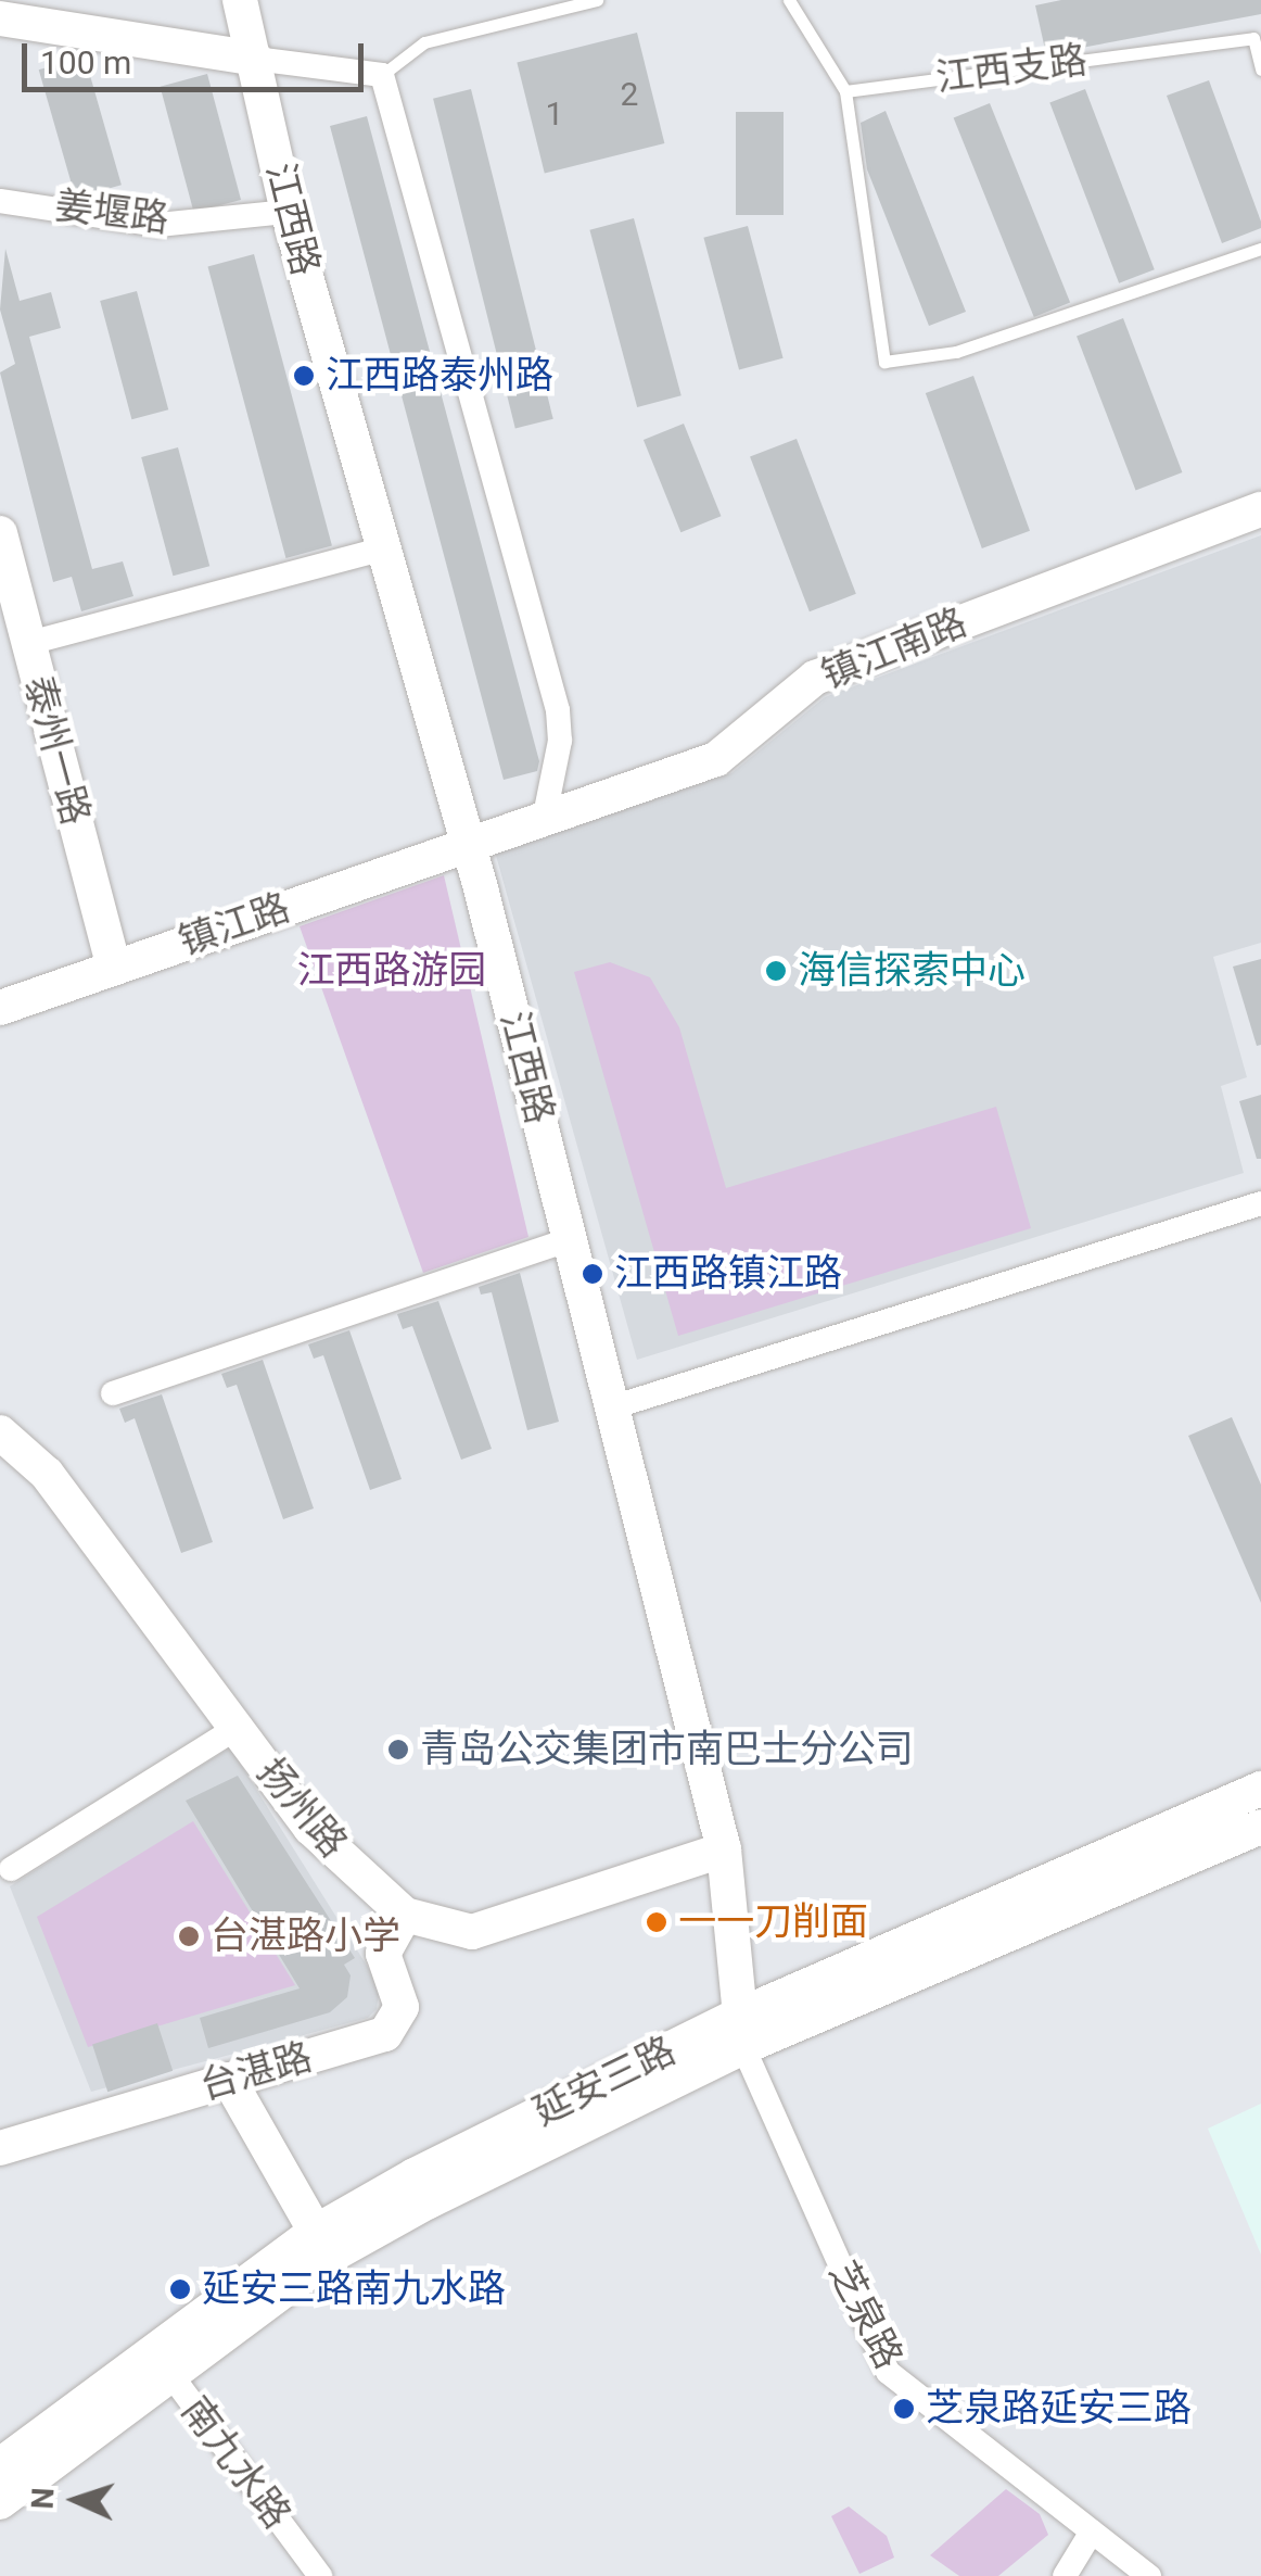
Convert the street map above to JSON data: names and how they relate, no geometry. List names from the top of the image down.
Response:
{
  "streets": {
    "main road": [
      "江西路",
      "镇江南路",
      "泰州一路",
      "镇江路",
      "扬州路",
      "台湛路",
      "延安三路"
    ],
    "street": ["姜堰路", "芝泉路", "南九水路"],
    "lane": ["江西支路"]
  },
  "crossings": [
    ["姜堰路", "江西路"],
    ["江西路", "镇江南路"],
    ["江西路", "镇江路"],
    ["江西路", "扬州路"],
    ["江西路", "延安三路"],
    ["江西路", "芝泉路"],
    ["镇江南路", "镇江路"],
    ["泰州一路", "镇江路"],
    ["扬州路", "台湛路"],
    ["延安三路", "芝泉路"],
    ["延安三路", "南九水路"]
  ],
  "parks": ["江西路游园"],
  "places": [
    "江西路泰州路",
    "海信探索中心",
    "江西路镇江路",
    "青岛公交集团市南巴士分公司",
    "一一刀削面",
    "台湛路小学",
    "延安三路南九水路",
    "芝泉路延安三路"
  ],
  "house_numbers": ["2", "1"],
  "scale_bar": "100 m",
  "north": "left"
}
